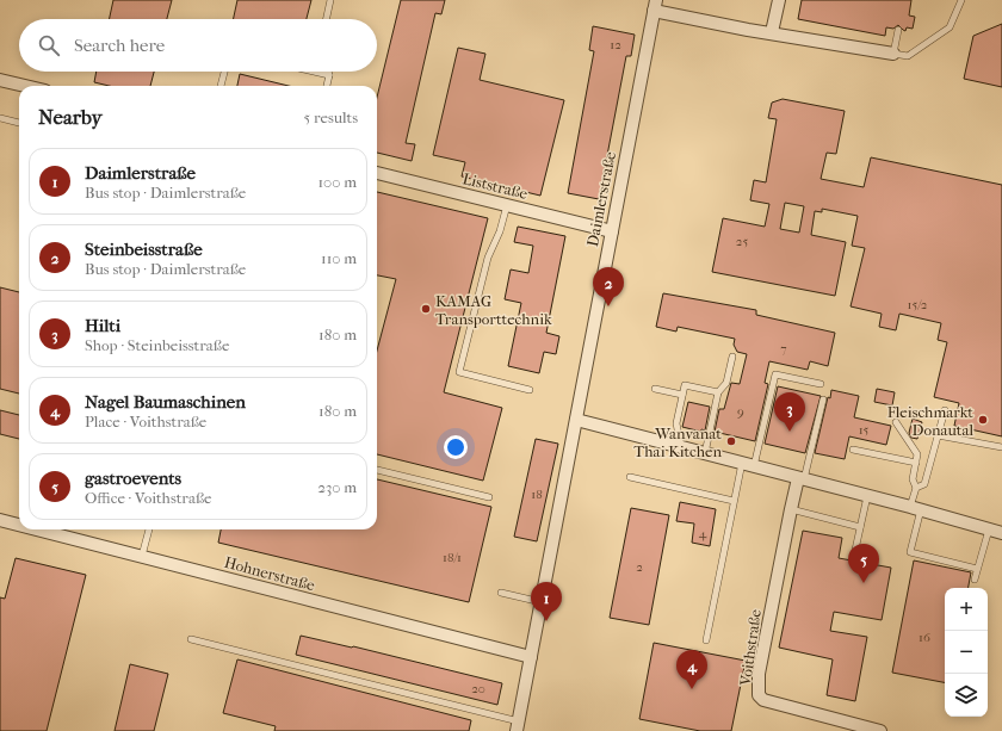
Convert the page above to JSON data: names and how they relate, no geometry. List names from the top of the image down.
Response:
{
  "streets": {
    "street": [
      "Liststraße",
      "Daimlerstraße",
      "Hohnerstraße",
      "Voithstraße"
    ]
  },
  "crossings": [
    ["Liststraße", "Daimlerstraße"],
    ["Daimlerstraße", "Hohnerstraße"]
  ],
  "places": ["KAMAG Transporttechnik", "Fleischmarkt Donautal", "Wanvanat Thai Kitchen"],
  "house_numbers": [
    "12",
    "25",
    "15/2",
    "7",
    "9",
    "15",
    "18",
    "4",
    "18/1",
    "2",
    "16",
    "20"
  ],
  "page": {
    "search": "Search here",
    "heading": ["Nearby", "5 results"],
    "list": [
      {
        "mark": "1",
        "name": "Daimlerstraße",
        "note": "Bus stop · Daimlerstraße",
        "value": "100 m"
      },
      {
        "mark": "2",
        "name": "Steinbeisstraße",
        "note": "Bus stop · Daimlerstraße",
        "value": "110 m"
      },
      {
        "mark": "3",
        "name": "Hilti",
        "note": "Shop · Steinbeisstraße",
        "value": "180 m"
      },
      {
        "mark": "4",
        "name": "Nagel Baumaschinen",
        "note": "Place · Voithstraße",
        "value": "180 m"
      },
      {
        "mark": "5",
        "name": "gastroevents",
        "note": "Office · Voithstraße",
        "value": "230 m"
      }
    ],
    "pins": [
      "2",
      "3",
      "5",
      "1",
      "4"
    ],
    "map_buttons": ["+", "−"]
  }
}
